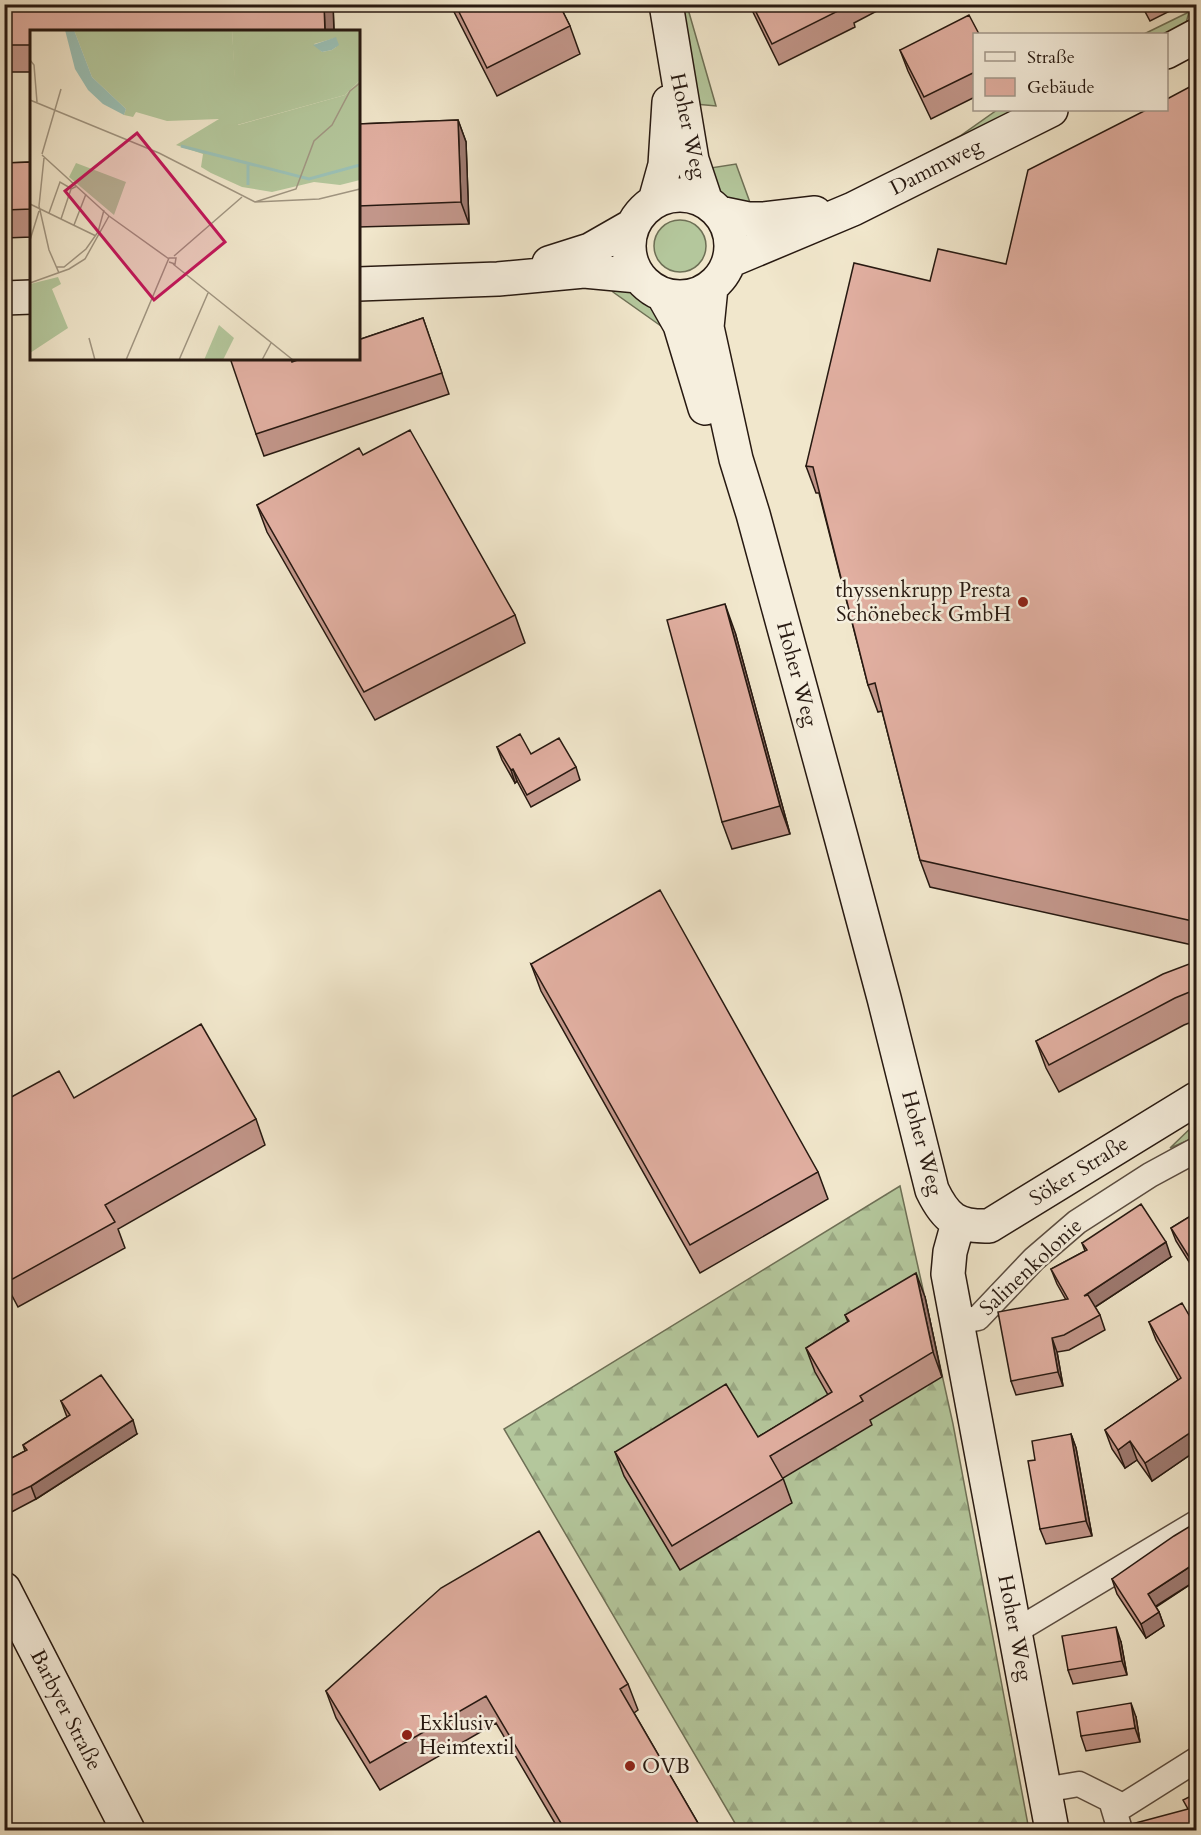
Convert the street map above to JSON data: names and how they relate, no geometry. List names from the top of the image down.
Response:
{
  "streets": {
    "street": [
      "Hoher Weg",
      "Dammweg",
      "Söker Straße",
      "Salinenkolonie",
      "Barbyer Straße"
    ]
  },
  "crossings": [
    ["Hoher Weg", "Dammweg"],
    ["Hoher Weg", "Söker Straße"],
    ["Hoher Weg", "Salinenkolonie"]
  ],
  "places": ["thyssenkrupp Presta Schönebeck GmbH", "Exklusiv Heimtextil", "OVB"],
  "legend": ["Straße", "Gebäude"]
}
